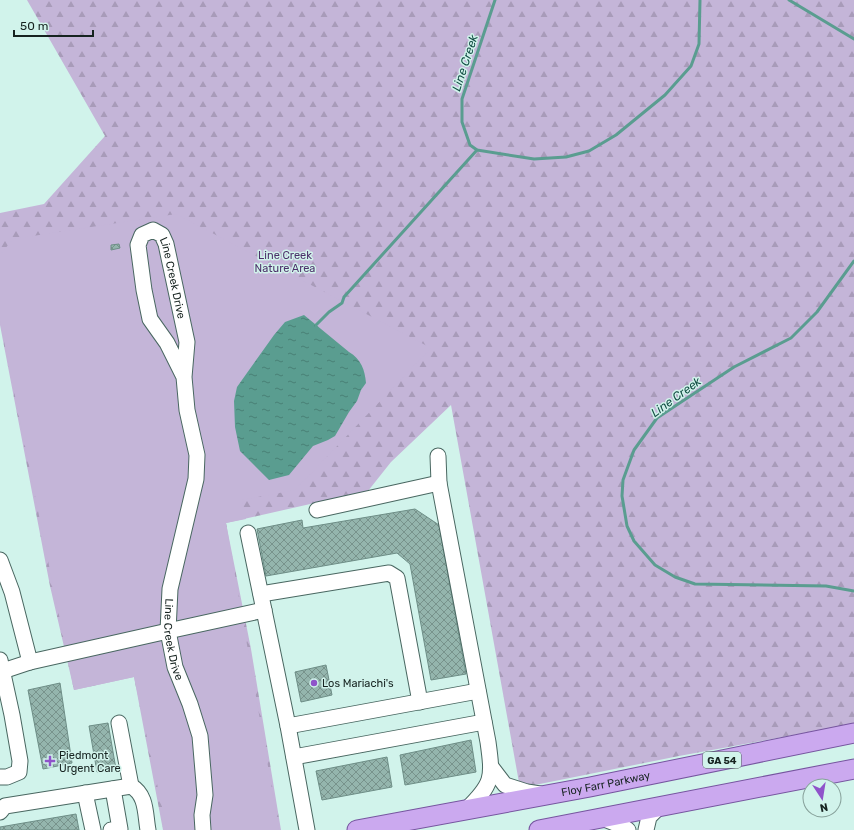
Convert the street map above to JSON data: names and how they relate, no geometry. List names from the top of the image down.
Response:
{
  "streets": {
    "main road": ["GA 54", "Floy Farr Parkway"],
    "street": ["Line Creek Drive"]
  },
  "water": ["Line Creek"],
  "parks": ["Line Creek Nature Area"],
  "places": {
    "other": ["Los Mariachi's"],
    "health": ["Piedmont Urgent Care"]
  },
  "scale_bar": "50 m",
  "north": "bottom"
}
